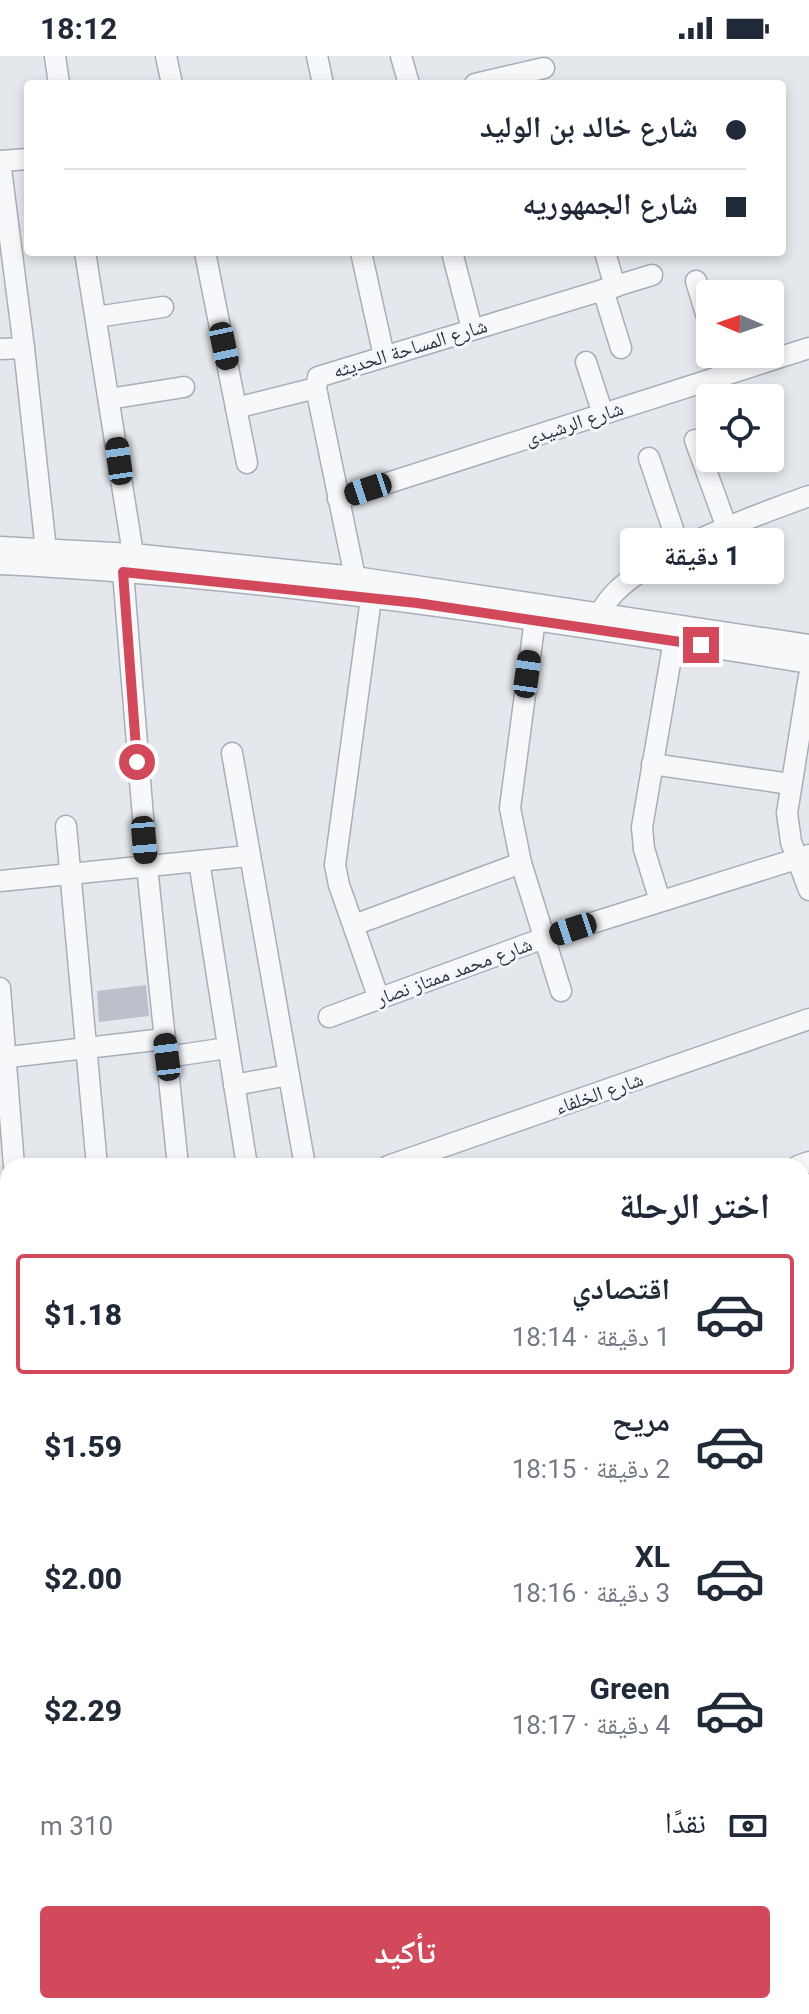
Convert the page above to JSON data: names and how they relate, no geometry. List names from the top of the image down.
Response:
{
  "streets": {
    "street": [
      "شارع المساحة الحديثه",
      "شارع الرشيدى",
      "شارع محمد ممتاز نصار",
      "شارع الخلفاء"
    ]
  },
  "crossings": [
    ["شارع المساحة الحديثه", "شارع الرشيدى"]
  ],
  "north": "left",
  "page": {
    "status": "18:12",
    "banner": ["شارع خالد بن الوليد", "شارع الجمهوريه"],
    "bubble": "1 دقيقة",
    "heading": "اختر الرحلة",
    "list": [
      {
        "name": "اقتصادي",
        "note": "1 دقيقة · 18:14",
        "value": "$1.18"
      },
      {
        "name": "مريح",
        "note": "2 دقيقة · 18:15",
        "value": "$1.59"
      },
      {
        "name": "XL",
        "note": "3 دقيقة · 18:16",
        "value": "$2.00"
      },
      {
        "name": "Green",
        "note": "4 دقيقة · 18:17",
        "value": "$2.29"
      }
    ],
    "pay": ["نقدًا", "310 m"],
    "buttons": "تأكيد"
  }
}
